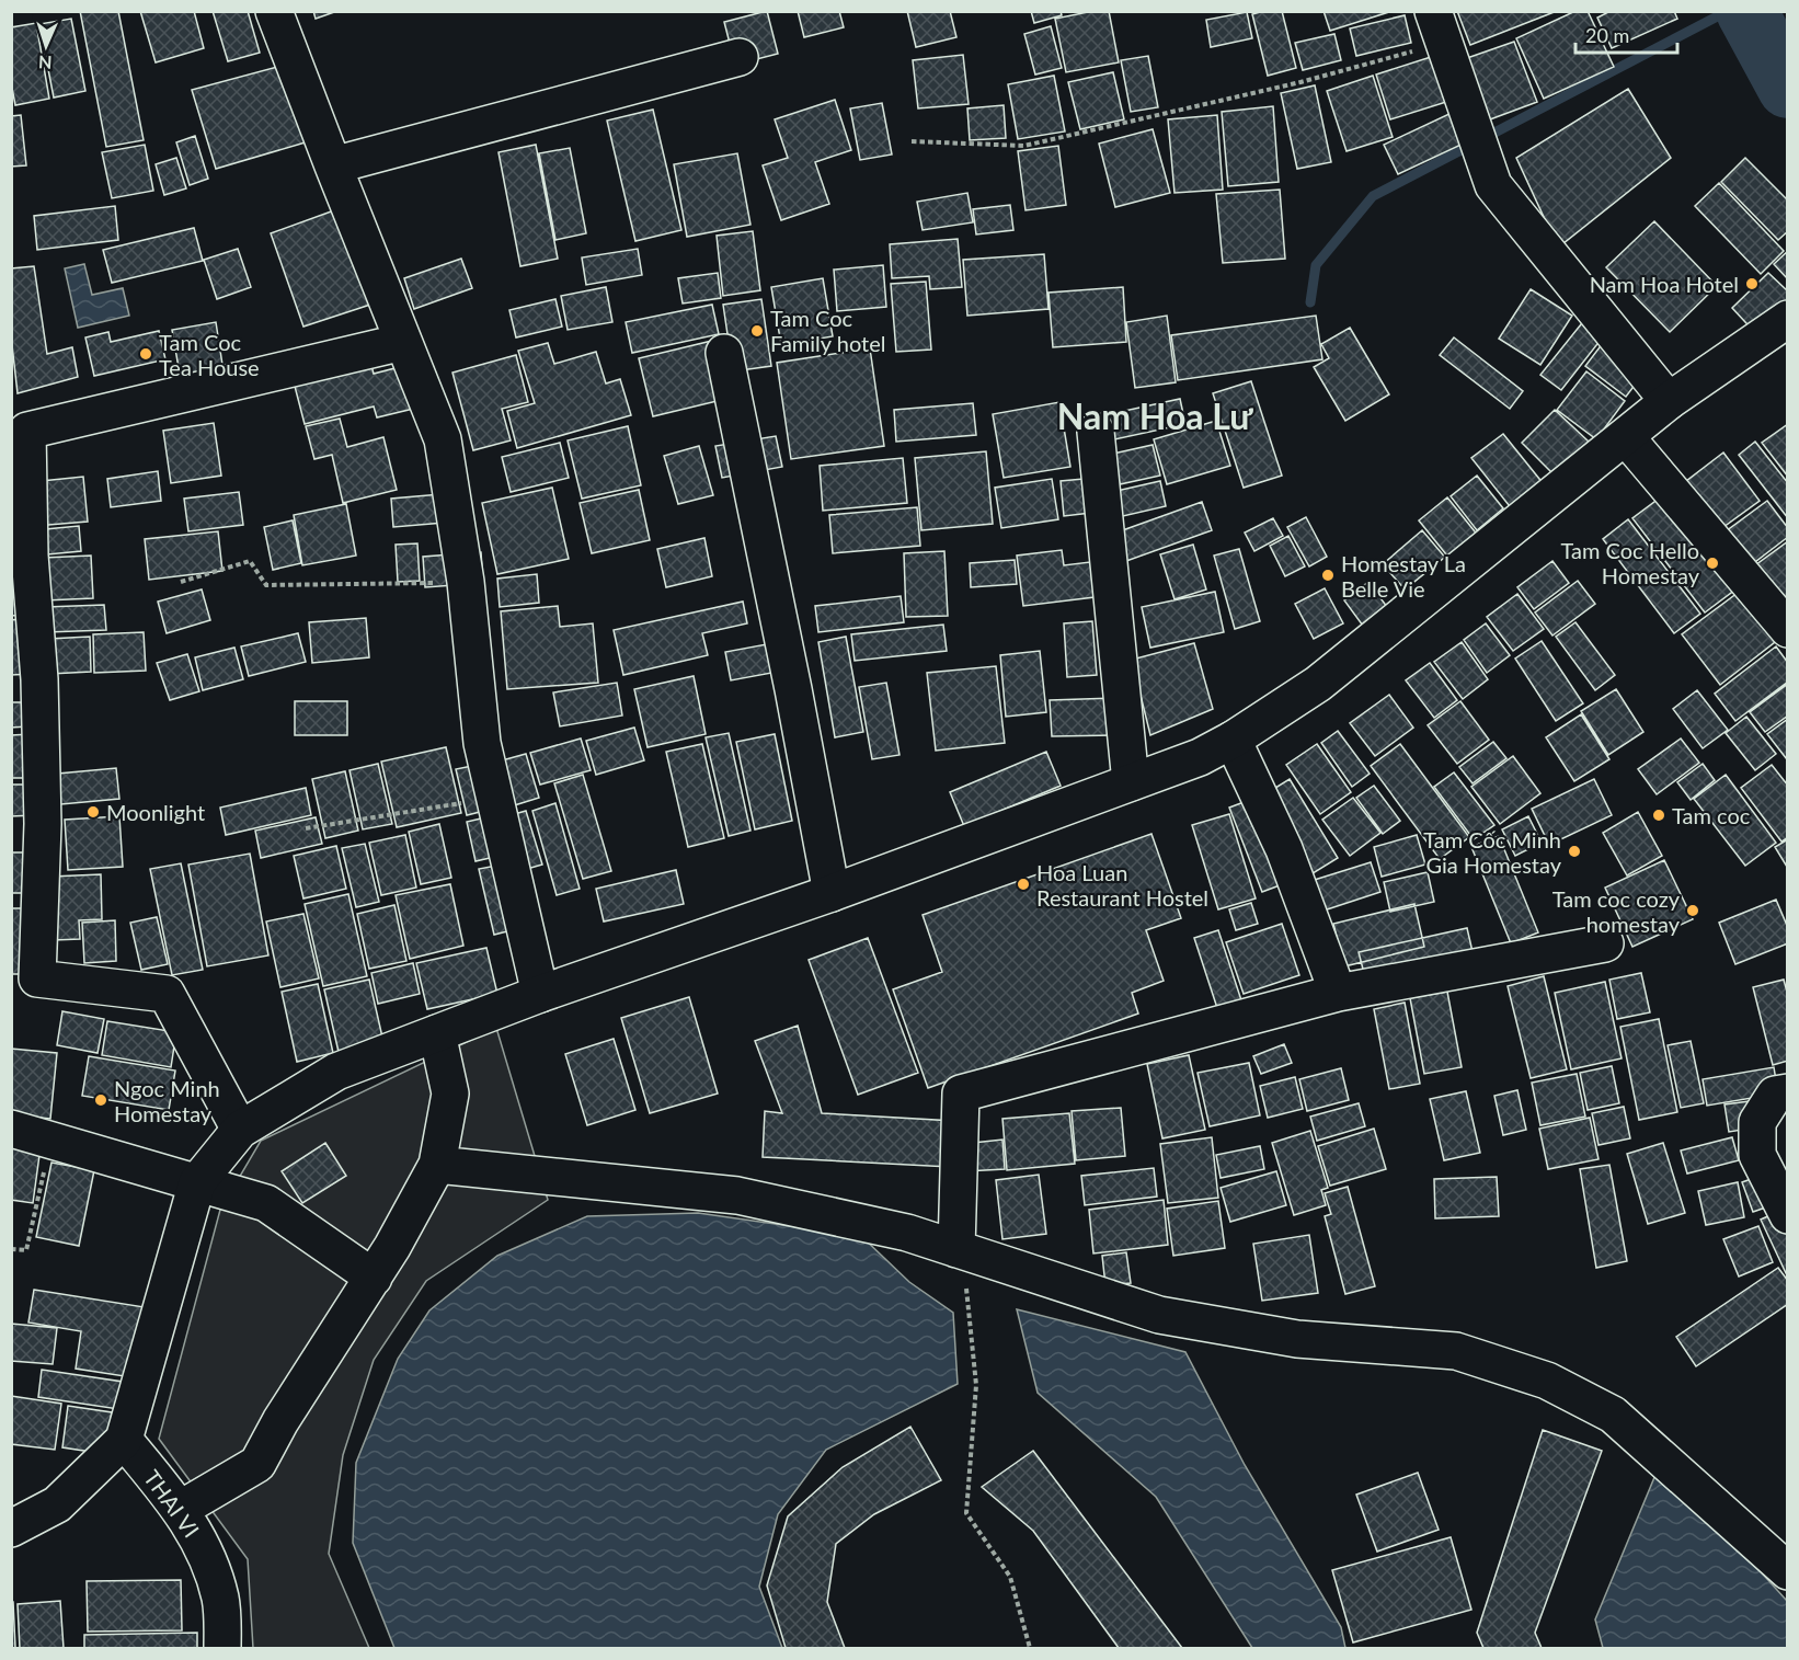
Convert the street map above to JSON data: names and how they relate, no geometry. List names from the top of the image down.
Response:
{
  "streets": {
    "street": ["THAI VI"]
  },
  "districts": ["Nam Hoa Lư"],
  "places": [
    "Nam Hoa Hotel",
    "Tam Coc Family hotel",
    "Tam Coc Tea House",
    "Tam Coc Hello Homestay",
    "Homestay La Belle Vie",
    "Moonlight",
    "Tam coc",
    "Tam Cốc Minh Gia Homestay",
    "Hoa Luan Restaurant Hostel",
    "Tam coc cozy homestay",
    "Ngoc Minh Homestay"
  ],
  "scale_bar": "20 m",
  "north": "bottom"
}
